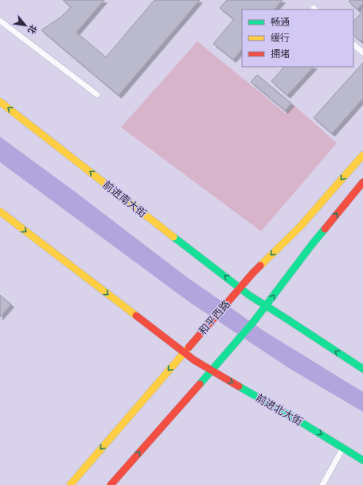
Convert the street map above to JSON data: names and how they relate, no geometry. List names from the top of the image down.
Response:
{
  "streets": {
    "main road": ["前进南大街", "和平西路", "前进北大街"]
  },
  "crossings": [
    ["前进南大街", "和平西路"],
    ["和平西路", "前进北大街"]
  ],
  "one_way": ["前进南大街", "前进北大街"],
  "legend": ["畅通", "缓行", "拥堵"],
  "north": "bottom right"
}
